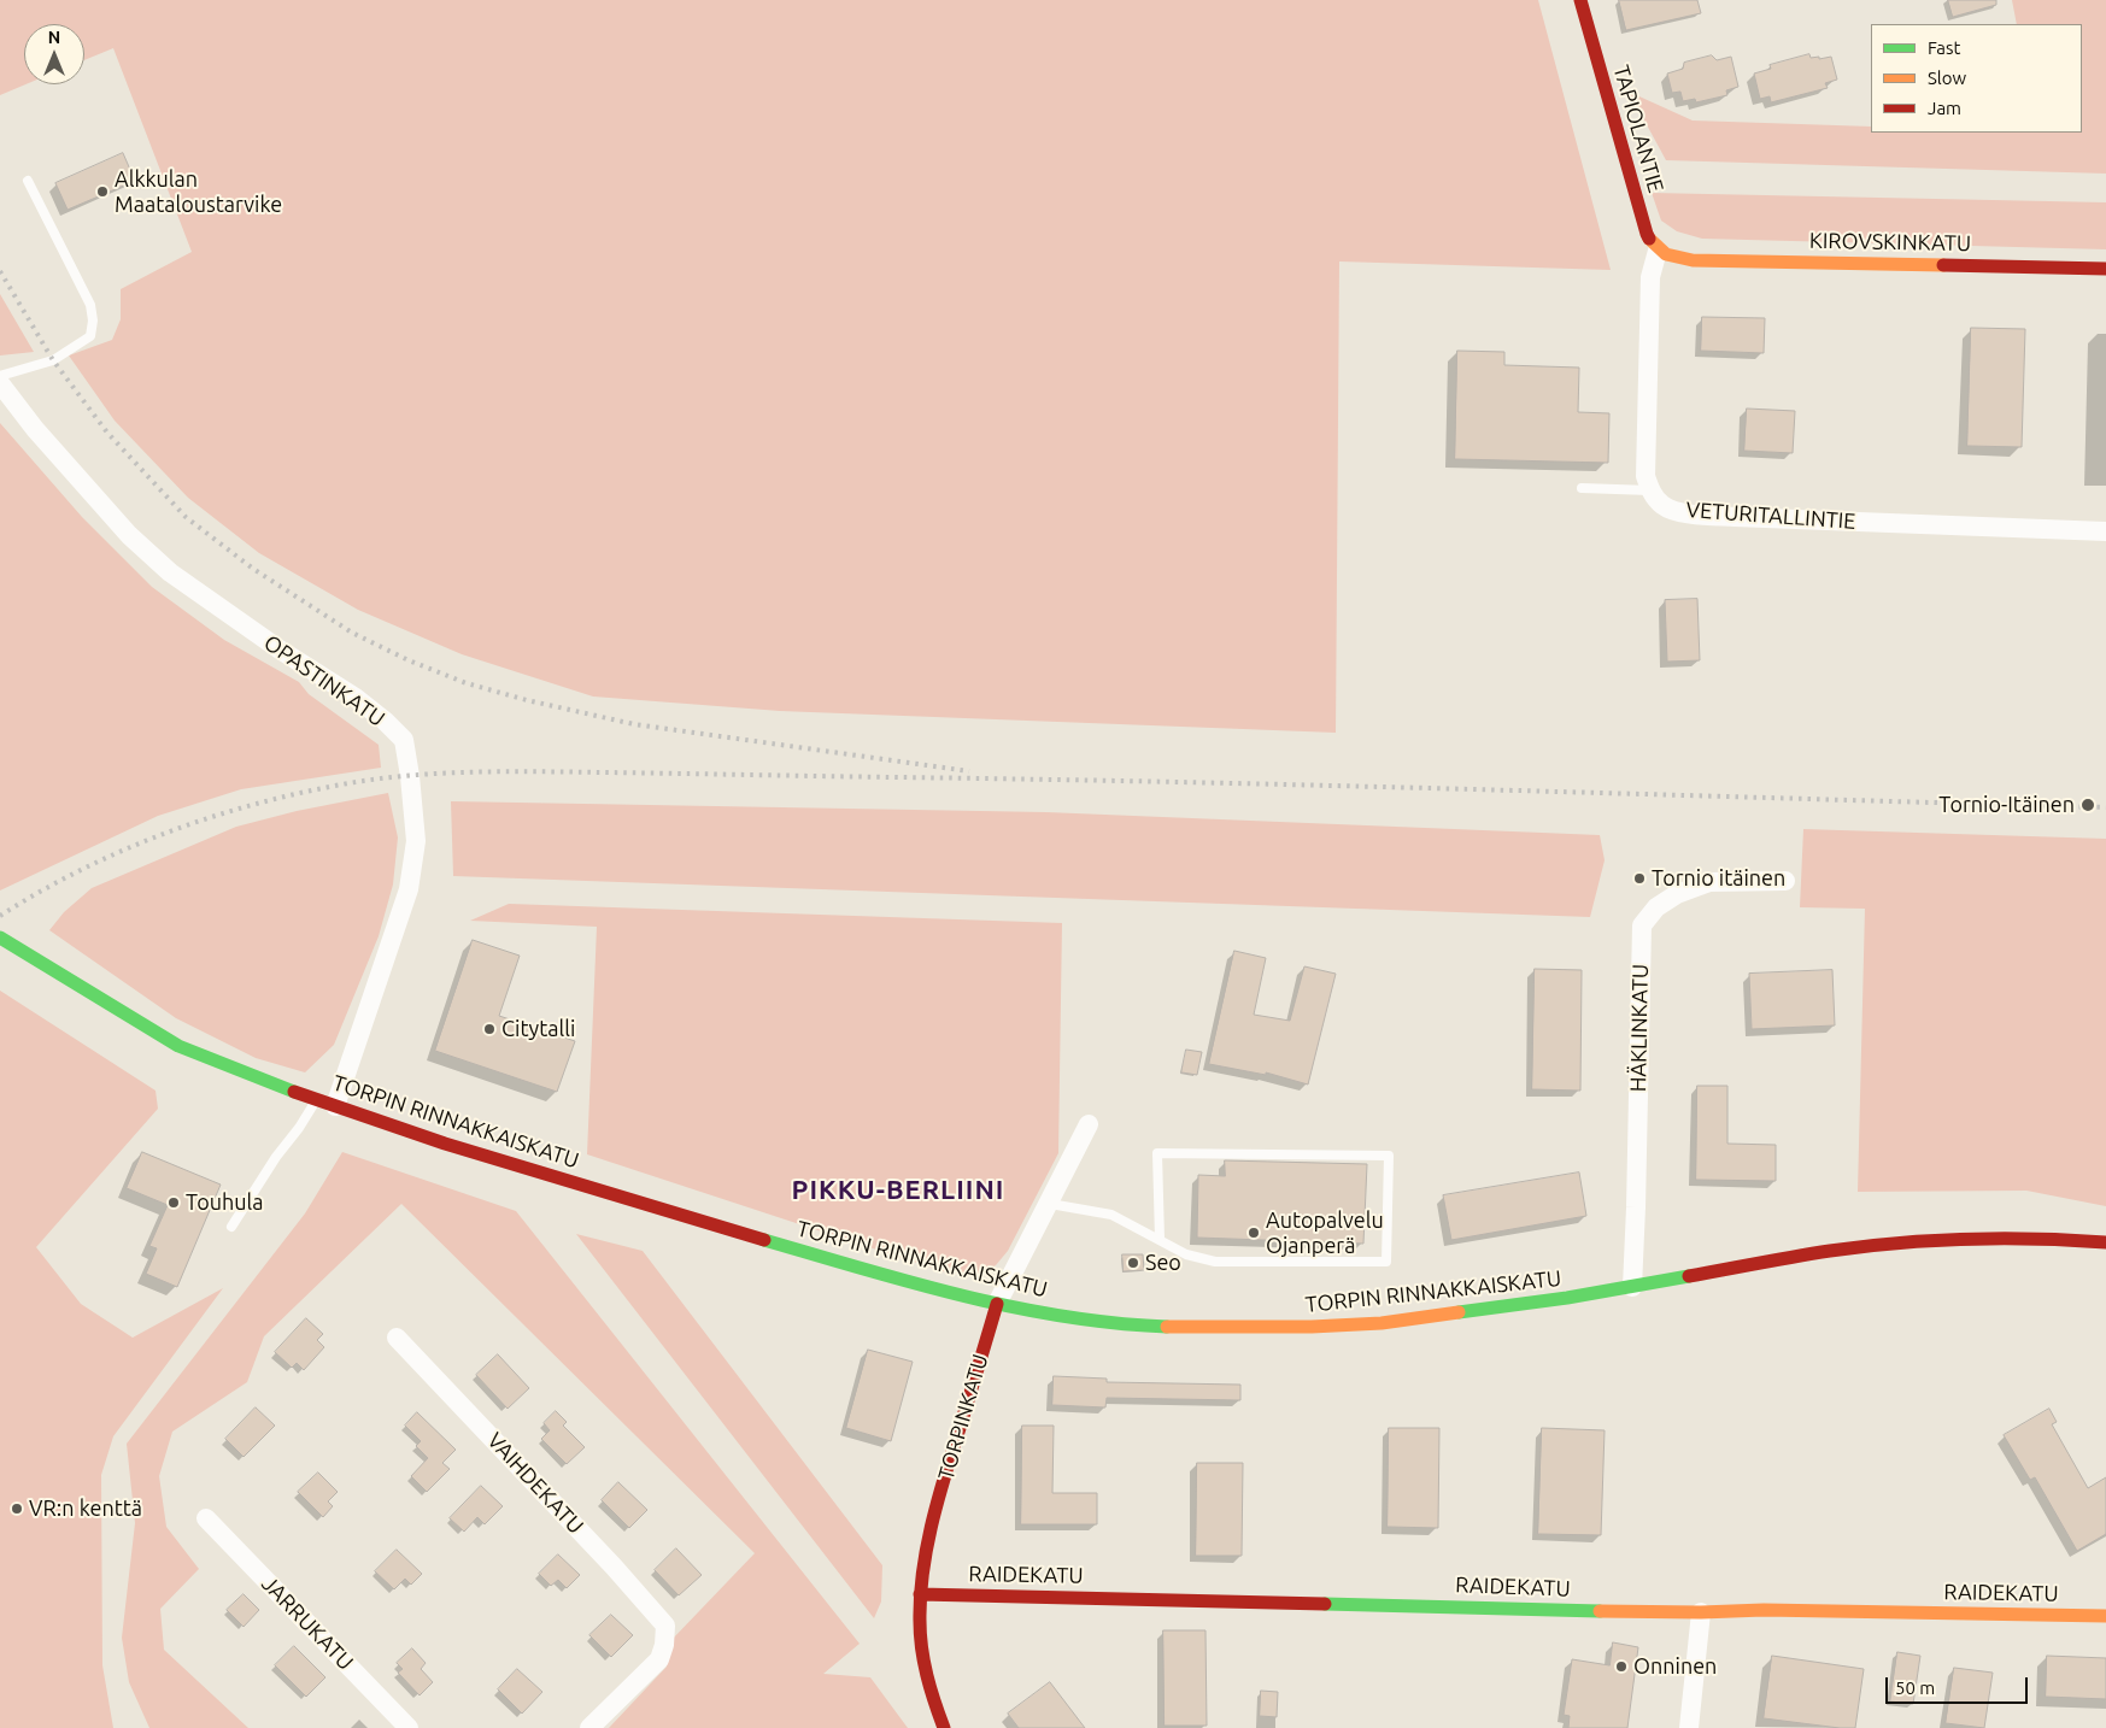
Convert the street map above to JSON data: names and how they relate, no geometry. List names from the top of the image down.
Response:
{
  "streets": {
    "street": [
      "TAPIOLANTIE",
      "KIROVSKINKATU",
      "VETURITALLINTIE",
      "OPASTINKATU",
      "HÄKLINKATU",
      "TORPIN RINNAKKAISKATU",
      "TORPINKATU",
      "VAIHDEKATU",
      "RAIDEKATU",
      "JARRUKATU"
    ]
  },
  "crossings": [
    ["TAPIOLANTIE", "KIROVSKINKATU"],
    ["OPASTINKATU", "TORPIN RINNAKKAISKATU"],
    ["HÄKLINKATU", "TORPIN RINNAKKAISKATU"],
    ["TORPIN RINNAKKAISKATU", "TORPINKATU"],
    ["TORPINKATU", "RAIDEKATU"]
  ],
  "districts": ["PIKKU-BERLIINI"],
  "places": [
    "Alkkulan Maataloustarvike",
    "Tornio-Itäinen",
    "Tornio itäinen",
    "Citytalli",
    "Touhula",
    "Autopalvelu Ojanperä",
    "Seo",
    "VR:n kenttä",
    "Onninen"
  ],
  "legend": ["Fast", "Slow", "Jam"],
  "scale_bar": "50 m",
  "north": "top"
}
